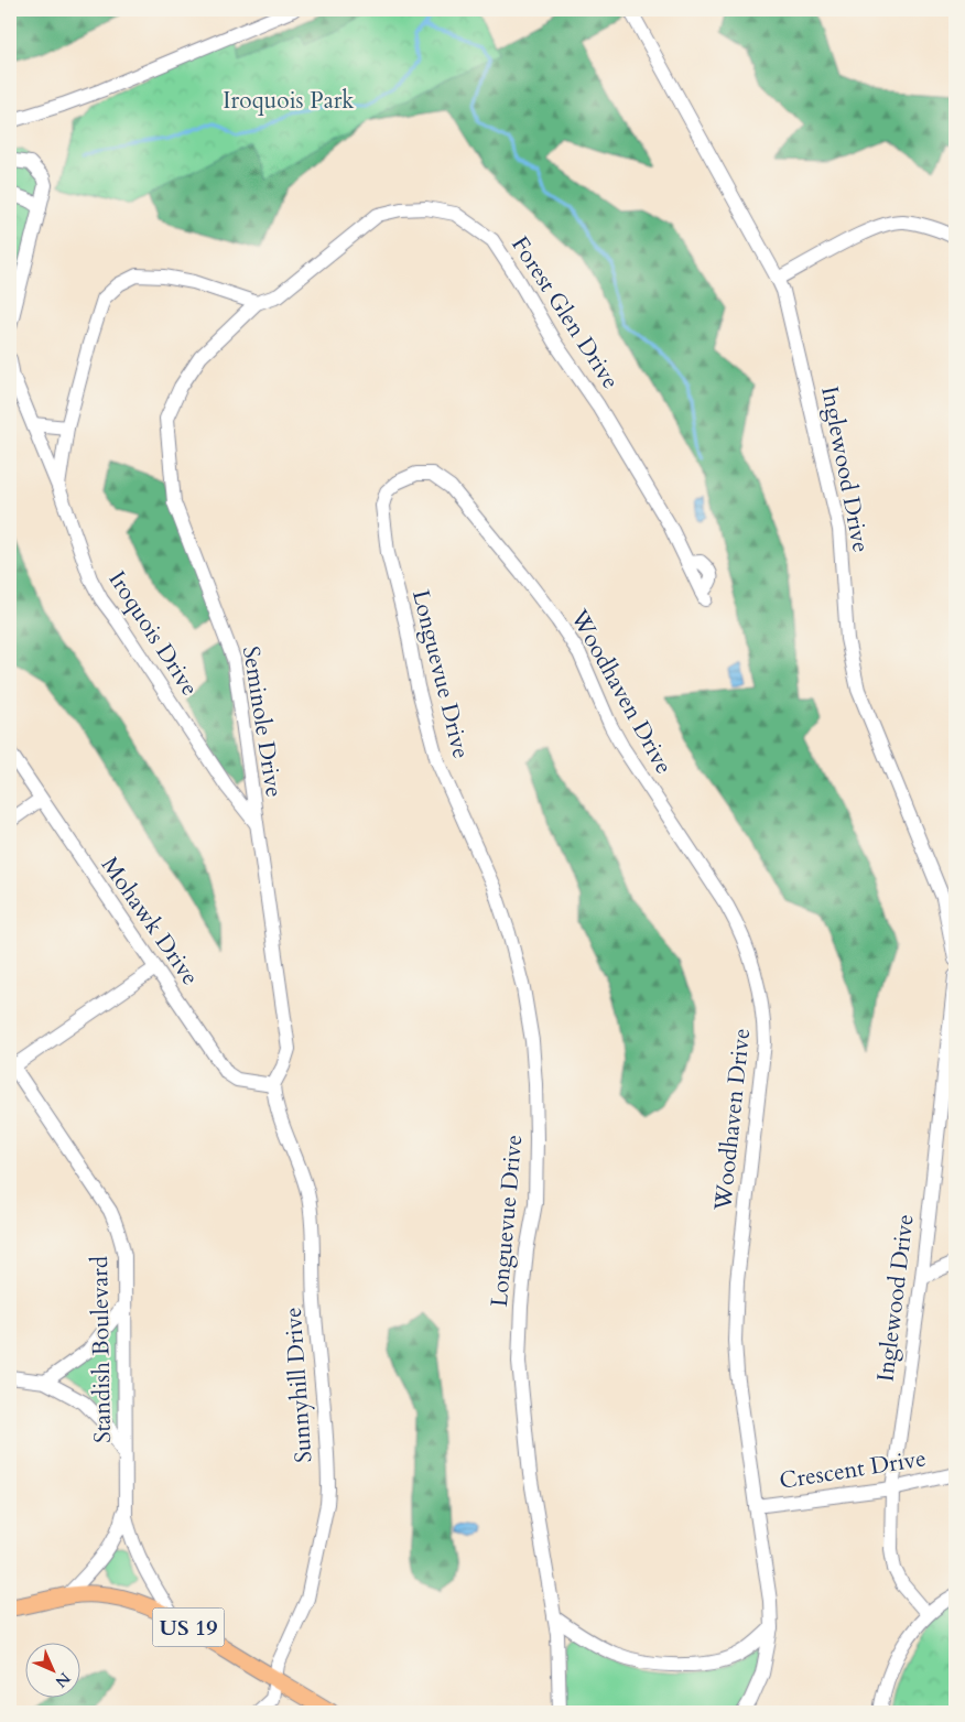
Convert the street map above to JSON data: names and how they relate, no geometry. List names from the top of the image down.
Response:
{
  "streets": {
    "main road": ["US 19"],
    "street": [
      "Forest Glen Drive",
      "Inglewood Drive",
      "Iroquois Drive",
      "Longuevue Drive",
      "Woodhaven Drive",
      "Seminole Drive",
      "Mohawk Drive",
      "Standish Boulevard",
      "Sunnyhill Drive",
      "Crescent Drive"
    ]
  },
  "crossings": [
    ["Forest Glen Drive", "Seminole Drive"],
    ["Inglewood Drive", "Crescent Drive"],
    ["Iroquois Drive", "Seminole Drive"],
    ["Longuevue Drive", "Woodhaven Drive"],
    ["Woodhaven Drive", "Crescent Drive"],
    ["Seminole Drive", "Mohawk Drive"],
    ["Seminole Drive", "Sunnyhill Drive"],
    ["Mohawk Drive", "Sunnyhill Drive"],
    ["Standish Boulevard", "US 19"],
    ["Sunnyhill Drive", "US 19"]
  ],
  "parks": ["Iroquois Park"],
  "north": "bottom right"
}
